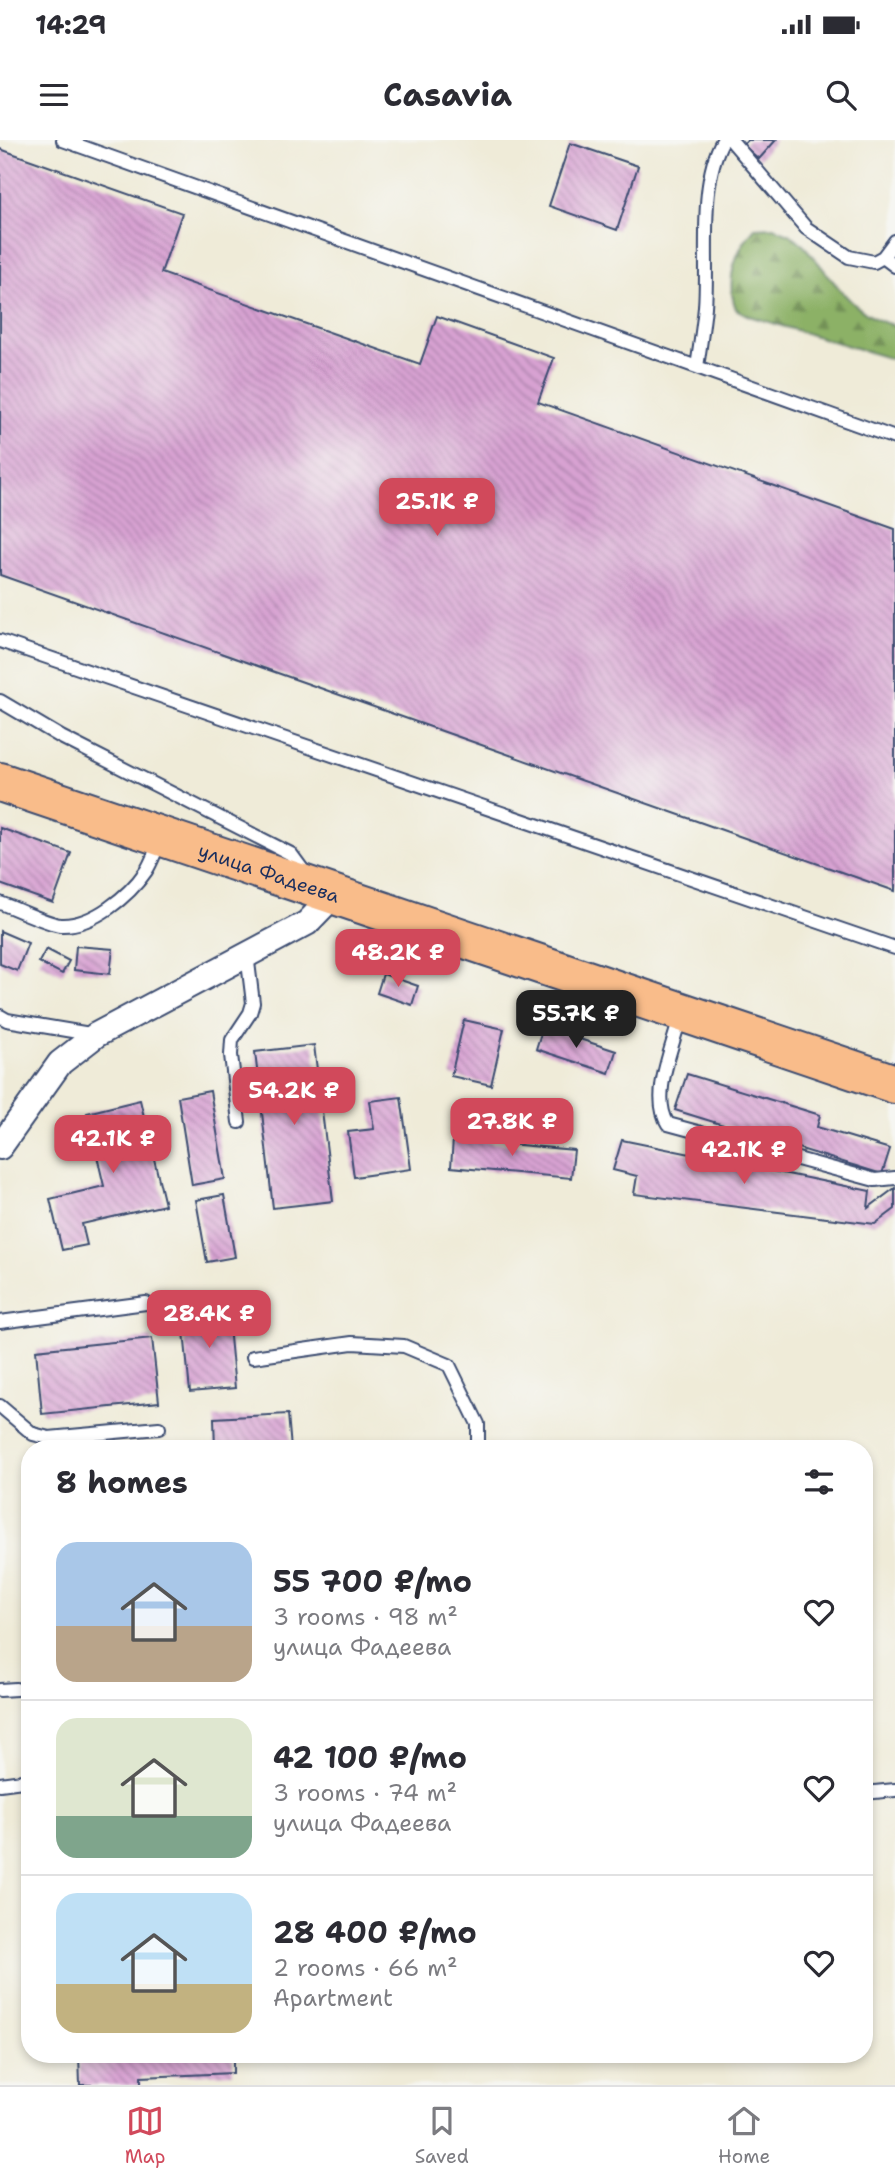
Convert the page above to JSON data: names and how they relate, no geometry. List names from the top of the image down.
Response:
{
  "streets": {
    "main road": ["улица Фадеева"]
  },
  "page": {
    "status": "14:29",
    "header": "Casavia",
    "price": [
      "25.1K ₽",
      "48.2K ₽",
      "55.7K ₽",
      "54.2K ₽",
      "27.8K ₽",
      "42.1K ₽",
      "42.1K ₽",
      "28.4K ₽"
    ],
    "heading": "8 homes",
    "list": [
      {
        "name": "55 700 ₽/mo",
        "note": "3 rooms · 98 m² · улица Фадеева"
      },
      {
        "name": "42 100 ₽/mo",
        "note": "3 rooms · 74 m² · улица Фадеева"
      },
      {
        "name": "28 400 ₽/mo",
        "note": "2 rooms · 66 m² · Apartment"
      }
    ],
    "tabs": ["Map", "Saved", "Home"]
  }
}
